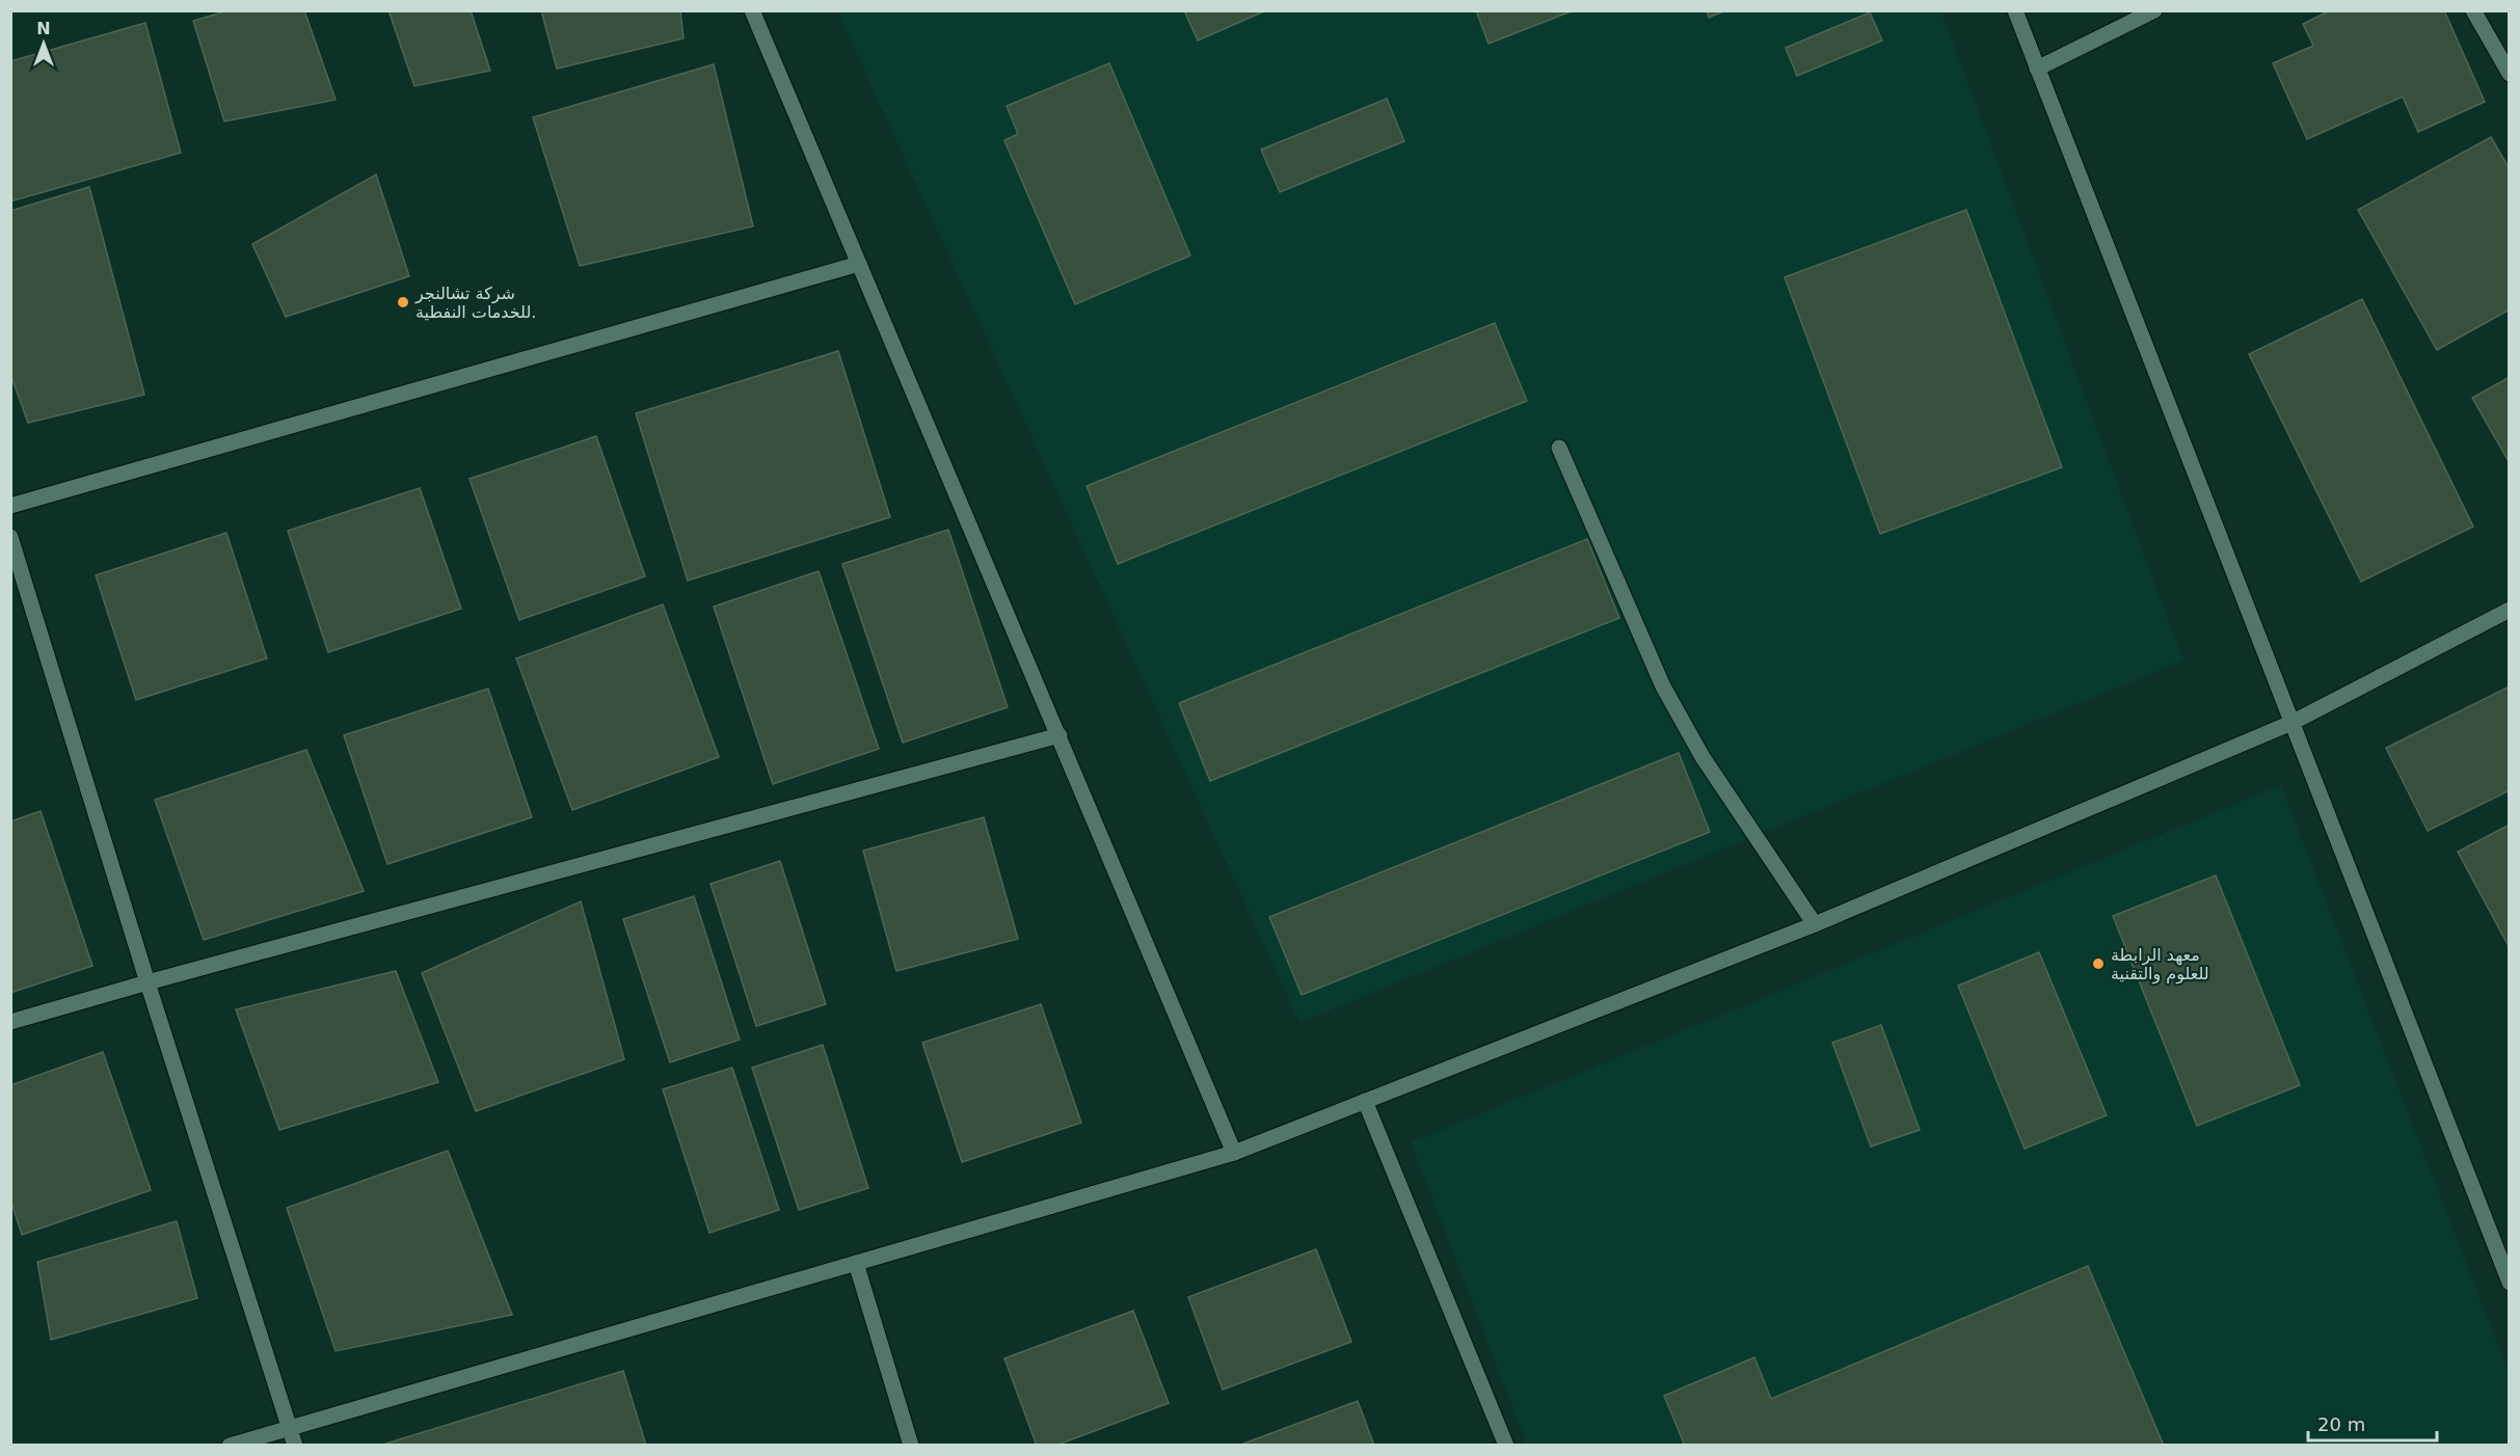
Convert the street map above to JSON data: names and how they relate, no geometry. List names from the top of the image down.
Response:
{
  "places": ["شركة تشالنجر للخدمات النفطية.", "معهد الرابطة للعلوم والتقنية"],
  "scale_bar": "20 m",
  "north": "top"
}
